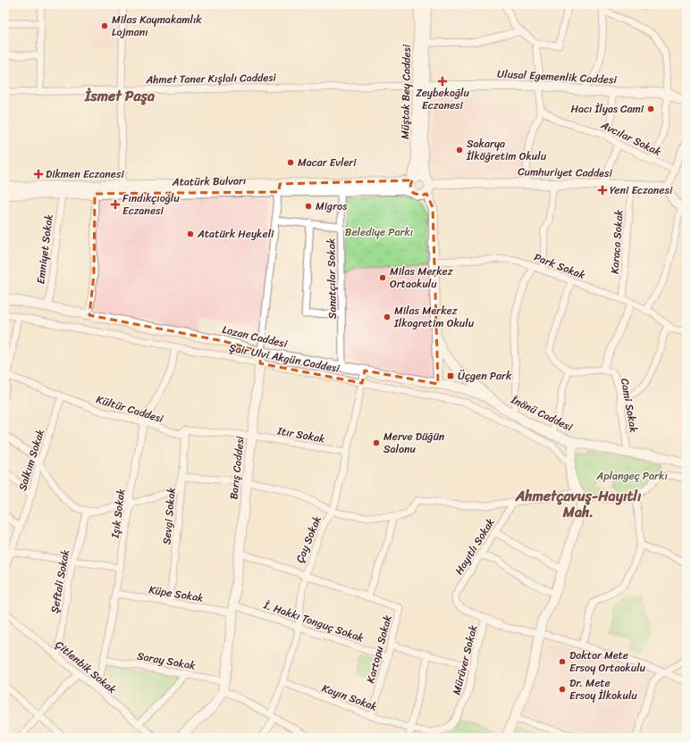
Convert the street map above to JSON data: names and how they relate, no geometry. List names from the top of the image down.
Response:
{
  "streets": {
    "street": [
      "Ulusal Egemenlik Caddesi",
      "Ahmet Taner Kışlalı Caddesi",
      "Müştak Bey Caddesi",
      "Avcılar Sokak",
      "Cumhuriyet Caddesi",
      "Atatürk Bulvarı",
      "Karaca Sokak",
      "Emniyet Sokak",
      "Park Sokak",
      "Sanatçılar Sokak",
      "Lozan Caddesi",
      "Şair Ulvi Akgün Caddesi",
      "Cami Sokak",
      "Kültür Caddesi",
      "İnönü Caddesi",
      "Itır Sokak",
      "Salkım Sokak",
      "Barış Caddesi",
      "Işık Sokak",
      "Sevgi Sokak",
      "Çay Sokak",
      "Hayıtlı Sokak",
      "Şeftali Sokak",
      "Küpe Sokak",
      "İ. Hakkı Tonguç Sokak",
      "Kartopu Sokak",
      "Mürüver Sokak",
      "Saray Sokak",
      "Çitlenbik Sokak",
      "Kayın Sokak"
    ]
  },
  "crossings": [
    ["Ulusal Egemenlik Caddesi", "Ahmet Taner Kışlalı Caddesi"],
    ["Ulusal Egemenlik Caddesi", "Müştak Bey Caddesi"],
    ["Ahmet Taner Kışlalı Caddesi", "Müştak Bey Caddesi"],
    ["Müştak Bey Caddesi", "Cumhuriyet Caddesi"],
    ["Müştak Bey Caddesi", "Atatürk Bulvarı"],
    ["Müştak Bey Caddesi", "İnönü Caddesi"],
    ["Cumhuriyet Caddesi", "Atatürk Bulvarı"],
    ["Cumhuriyet Caddesi", "Karaca Sokak"],
    ["Cumhuriyet Caddesi", "İnönü Caddesi"],
    ["Atatürk Bulvarı", "Emniyet Sokak"],
    ["Atatürk Bulvarı", "Sanatçılar Sokak"],
    ["Atatürk Bulvarı", "İnönü Caddesi"],
    ["Atatürk Bulvarı", "Barış Caddesi"],
    ["Karaca Sokak", "Park Sokak"],
    ["Emniyet Sokak", "Lozan Caddesi"],
    ["Park Sokak", "İnönü Caddesi"],
    ["Sanatçılar Sokak", "Lozan Caddesi"],
    ["Lozan Caddesi", "İnönü Caddesi"],
    ["Lozan Caddesi", "Barış Caddesi"],
    ["Lozan Caddesi", "Çay Sokak"],
    ["Şair Ulvi Akgün Caddesi", "Barış Caddesi"],
    ["Şair Ulvi Akgün Caddesi", "Işık Sokak"],
    ["Şair Ulvi Akgün Caddesi", "Çay Sokak"],
    ["Cami Sokak", "İnönü Caddesi"],
    ["Kültür Caddesi", "Itır Sokak"],
    ["Kültür Caddesi", "Salkım Sokak"],
    ["Kültür Caddesi", "Barış Caddesi"],
    ["Kültür Caddesi", "Işık Sokak"],
    ["Kültür Caddesi", "Sevgi Sokak"],
    ["Itır Sokak", "Barış Caddesi"],
    ["Itır Sokak", "Çay Sokak"],
    ["Barış Caddesi", "Küpe Sokak"],
    ["Barış Caddesi", "İ. Hakkı Tonguç Sokak"],
    ["Barış Caddesi", "Saray Sokak"],
    ["Işık Sokak", "Küpe Sokak"],
    ["Işık Sokak", "Saray Sokak"],
    ["Işık Sokak", "Çitlenbik Sokak"],
    ["Sevgi Sokak", "Küpe Sokak"],
    ["Çay Sokak", "İ. Hakkı Tonguç Sokak"],
    ["Çay Sokak", "Saray Sokak"],
    ["Çay Sokak", "Kayın Sokak"],
    ["Hayıtlı Sokak", "Mürüver Sokak"],
    ["Şeftali Sokak", "Çitlenbik Sokak"],
    ["Küpe Sokak", "İ. Hakkı Tonguç Sokak"],
    ["İ. Hakkı Tonguç Sokak", "Kartopu Sokak"],
    ["Kartopu Sokak", "Kayın Sokak"],
    ["Mürüver Sokak", "Kayın Sokak"]
  ],
  "districts": ["İsmet Paşa", "Ahmetçavuş-Hayıtlı Mah."],
  "parks": ["Belediye Parkı", "Aplangeç Parkı"],
  "places": {
    "other": [
      "Milas Kaymakamlık Lojmanı",
      "Hacı İlyas Cami",
      "Sakarya İlköğretim Okulu",
      "Macar Evleri",
      "Migros",
      "Atatürk Heykeli",
      "Milas Merkez Ortaokulu",
      "Milas Merkez Ilkogretim Okulu",
      "Merve Düğün Salonu",
      "Doktor Mete Ersoy Ortaokulu",
      "Dr. Mete Ersoy İlkokulu"
    ],
    "health": [
      "Zeybekoğlu Eczanesi",
      "Dikmen Eczanesi",
      "Yeni Eczanesi",
      "Fındıkçıoğlu Eczanesi"
    ],
    "transit": ["Üçgen Park"]
  }
}
